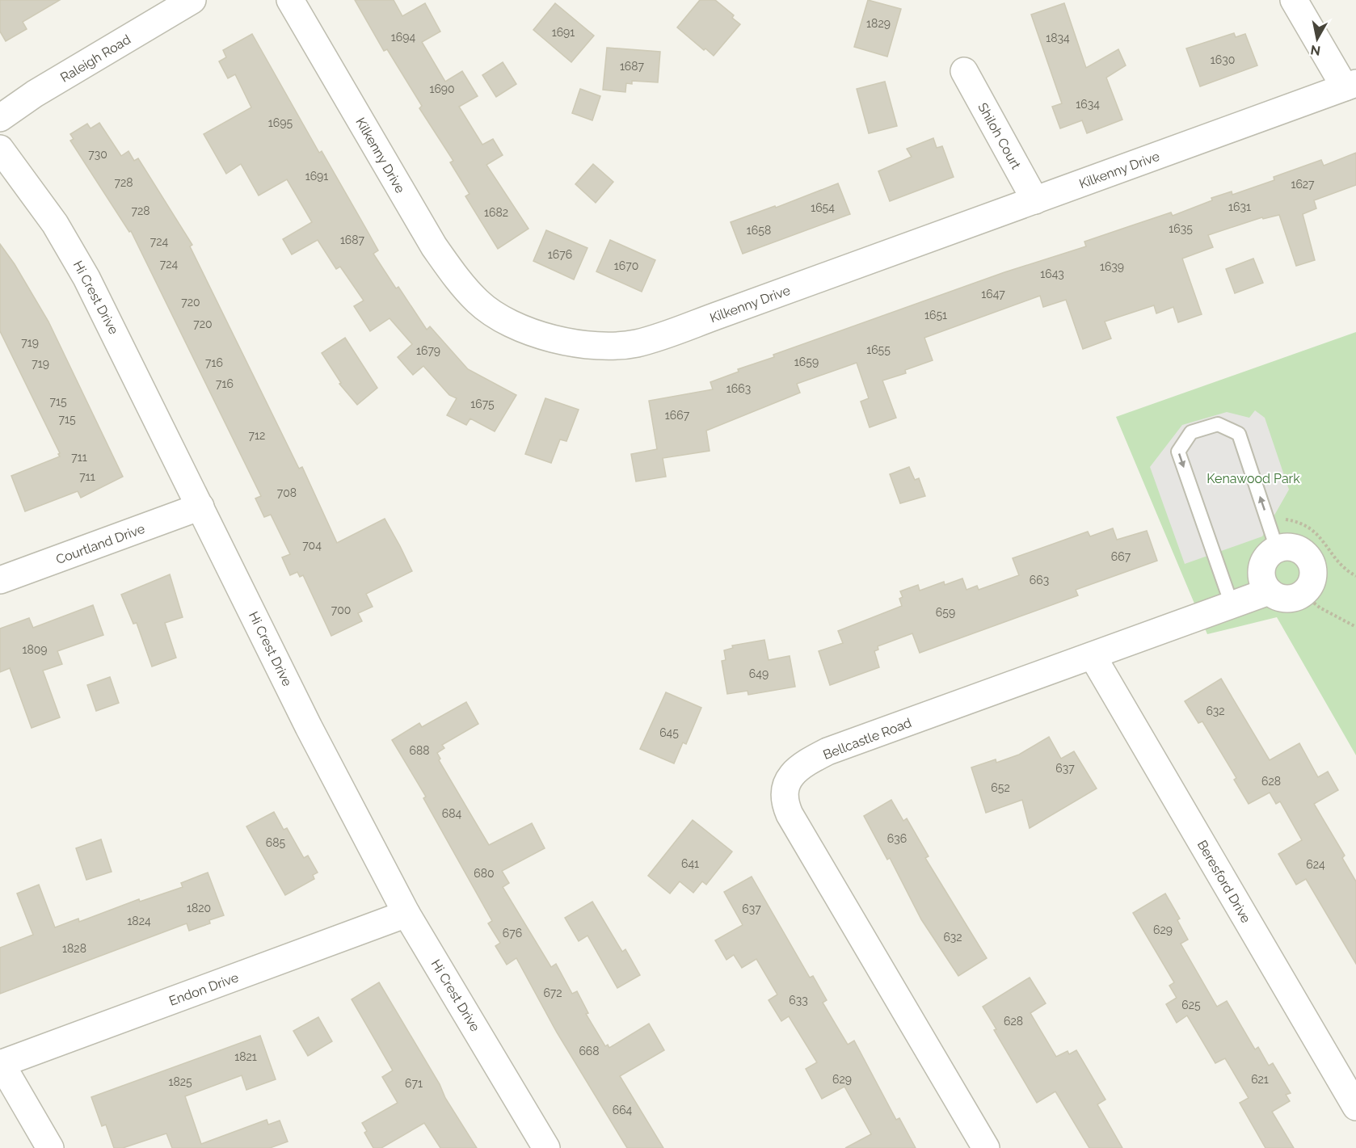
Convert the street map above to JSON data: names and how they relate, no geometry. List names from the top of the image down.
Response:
{
  "streets": {
    "street": [
      "Raleigh Road",
      "Shiloh Court",
      "Kilkenny Drive",
      "Hi Crest Drive",
      "Courtland Drive",
      "Bellcastle Road",
      "Beresford Drive",
      "Endon Drive"
    ]
  },
  "crossings": [
    ["Shiloh Court", "Kilkenny Drive"],
    ["Hi Crest Drive", "Courtland Drive"],
    ["Hi Crest Drive", "Endon Drive"],
    ["Bellcastle Road", "Beresford Drive"]
  ],
  "parks": ["Kenawood Park"],
  "house_numbers": [
    "1829",
    "1691",
    "1694",
    "1834",
    "1630",
    "1687",
    "1690",
    "1634",
    "1695",
    "730",
    "1691",
    "728",
    "1627",
    "1631",
    "1654",
    "728",
    "1682",
    "1635",
    "1658",
    "1687",
    "724",
    "1676",
    "724",
    "1670",
    "1639",
    "1643",
    "1647",
    "720",
    "1651",
    "720",
    "719",
    "1655",
    "1679",
    "1659",
    "716",
    "719",
    "716",
    "1663",
    "715",
    "1675",
    "1667",
    "715",
    "712",
    "711",
    "711",
    "708",
    "704",
    "667",
    "663",
    "700",
    "659",
    "1809",
    "649",
    "632",
    "645",
    "688",
    "637",
    "628",
    "652",
    "684",
    "636",
    "685",
    "641",
    "624",
    "680",
    "1820",
    "637",
    "1824",
    "629",
    "676",
    "632",
    "1828",
    "672",
    "633",
    "625",
    "628",
    "668",
    "1821",
    "629",
    "621",
    "1825",
    "671",
    "664"
  ],
  "north": "bottom"
}
